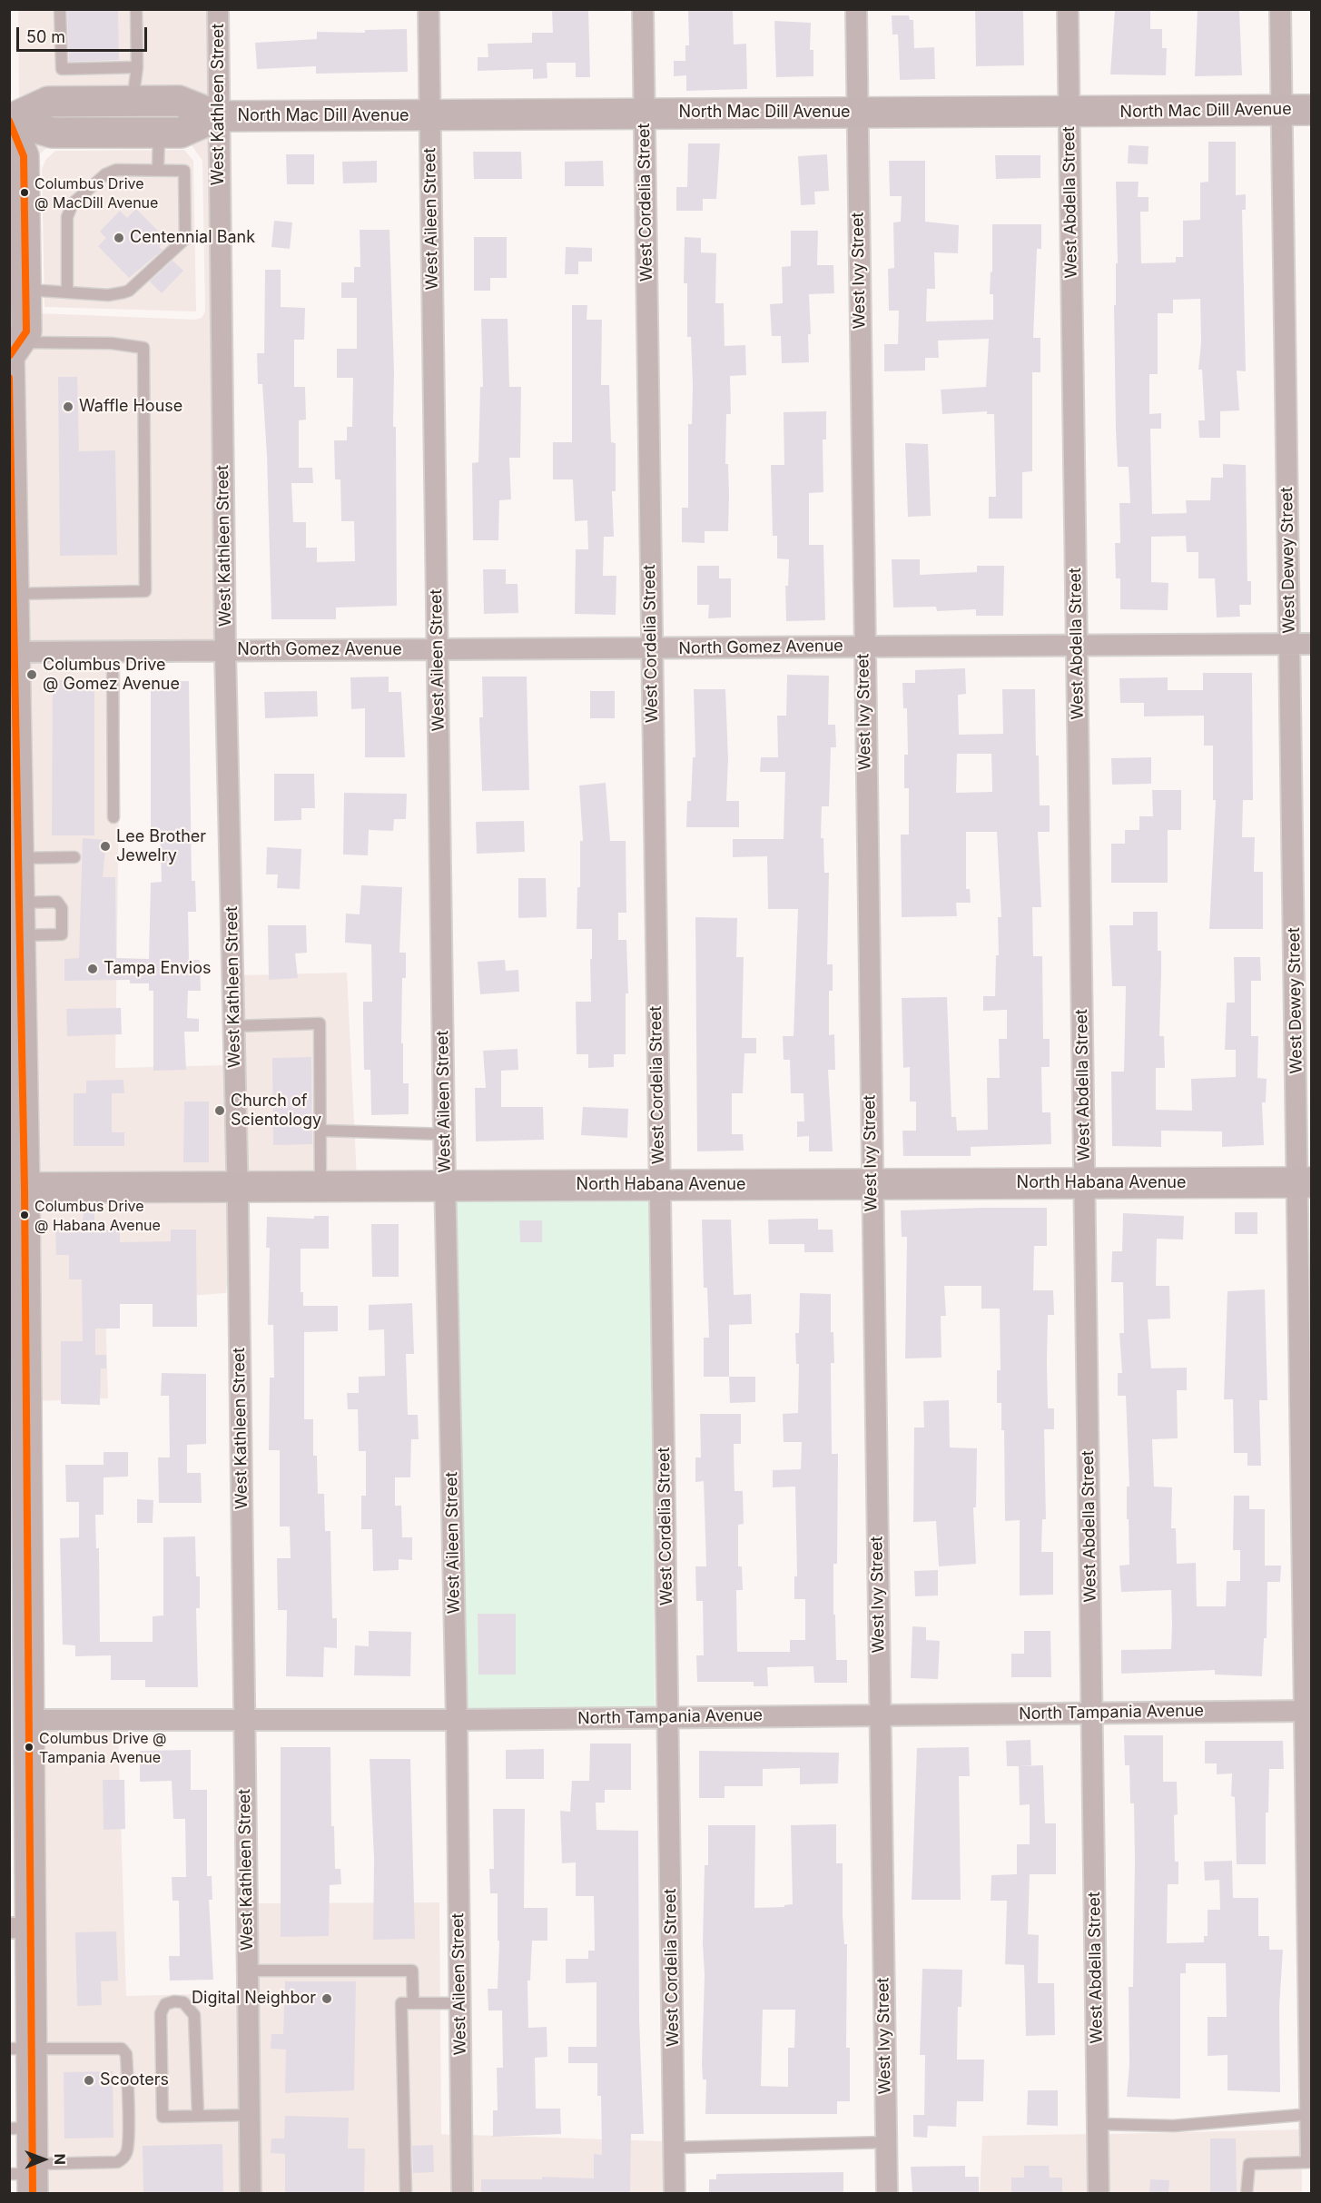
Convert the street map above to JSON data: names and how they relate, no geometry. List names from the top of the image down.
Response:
{
  "streets": {
    "street": [
      "West Kathleen Street",
      "North Mac Dill Avenue",
      "West Cordelia Street",
      "West Abdella Street",
      "West Aileen Street",
      "West Ivy Street",
      "West Dewey Street",
      "North Gomez Avenue",
      "North Habana Avenue",
      "North Tampania Avenue"
    ]
  },
  "crossings": [
    ["West Kathleen Street", "North Mac Dill Avenue"],
    ["West Kathleen Street", "North Gomez Avenue"],
    ["West Kathleen Street", "North Habana Avenue"],
    ["West Kathleen Street", "North Tampania Avenue"],
    ["North Mac Dill Avenue", "West Cordelia Street"],
    ["North Mac Dill Avenue", "West Abdella Street"],
    ["North Mac Dill Avenue", "West Aileen Street"],
    ["North Mac Dill Avenue", "West Ivy Street"],
    ["North Mac Dill Avenue", "West Dewey Street"],
    ["West Cordelia Street", "North Gomez Avenue"],
    ["West Cordelia Street", "North Habana Avenue"],
    ["West Cordelia Street", "North Tampania Avenue"],
    ["West Abdella Street", "North Gomez Avenue"],
    ["West Abdella Street", "North Habana Avenue"],
    ["West Abdella Street", "North Tampania Avenue"],
    ["West Aileen Street", "North Gomez Avenue"],
    ["West Aileen Street", "North Habana Avenue"],
    ["West Aileen Street", "North Tampania Avenue"],
    ["West Ivy Street", "North Gomez Avenue"],
    ["West Ivy Street", "North Habana Avenue"],
    ["West Ivy Street", "North Tampania Avenue"],
    ["West Dewey Street", "North Gomez Avenue"],
    ["West Dewey Street", "North Habana Avenue"],
    ["West Dewey Street", "North Tampania Avenue"]
  ],
  "places": [
    "Columbus Drive @ MacDill Avenue",
    "Centennial Bank",
    "Waffle House",
    "Columbus Drive @ Gomez Avenue",
    "Lee Brother Jewelry",
    "Tampa Envios",
    "Church of Scientology",
    "Columbus Drive @ Habana Avenue",
    "Columbus Drive @ Tampania Avenue",
    "Digital Neighbor",
    "Scooters"
  ],
  "scale_bar": "50 m",
  "north": "right"
}
